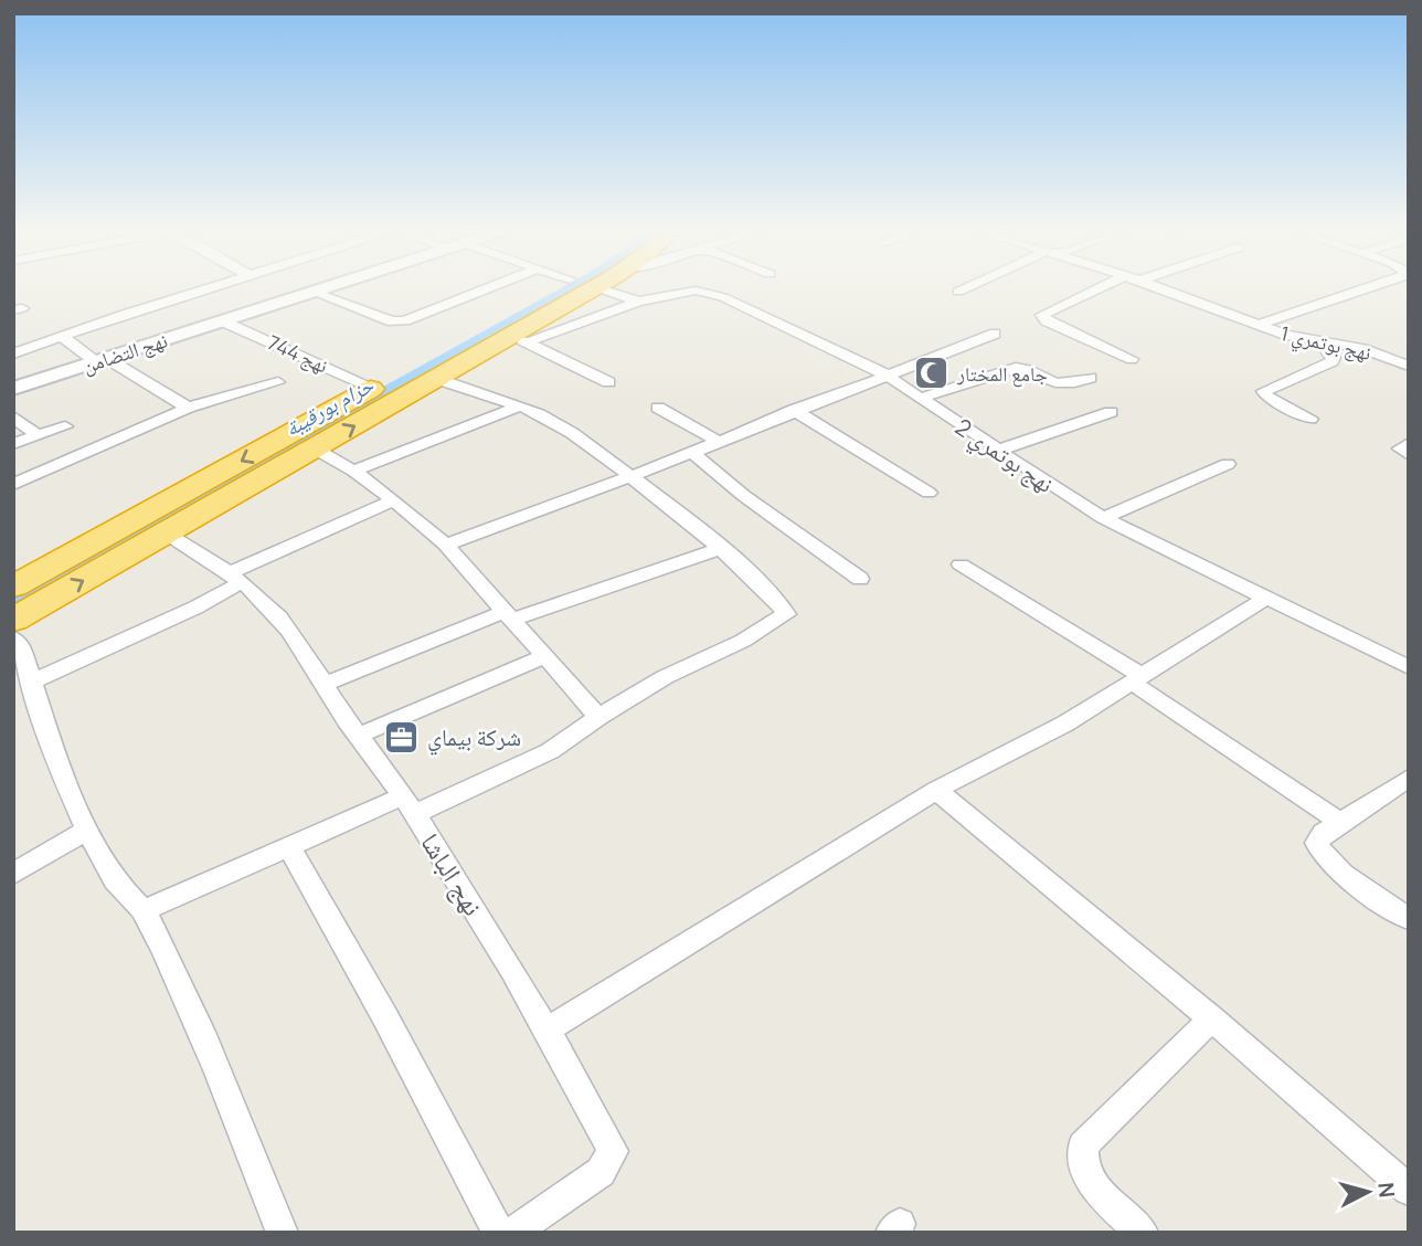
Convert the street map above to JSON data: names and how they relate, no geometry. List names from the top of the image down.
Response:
{
  "streets": {
    "street": [
      "نهج بوتمري 1",
      "نهج التضامن",
      "نهج 744",
      "نهج بوتمري 2",
      "نهج الباشا"
    ]
  },
  "crossings": [
    ["نهج التضامن", "نهج 744"]
  ],
  "water": ["حزام بورقيبة"],
  "places": {
    "mosque": ["جامع المختار"],
    "office": ["شركة بيماي"]
  },
  "north": "right"
}
